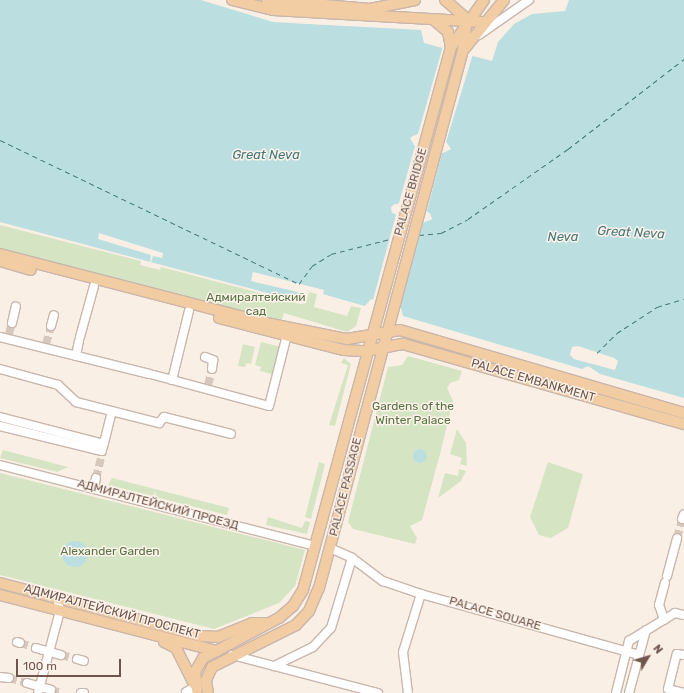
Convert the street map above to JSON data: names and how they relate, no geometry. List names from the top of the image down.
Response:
{
  "streets": {
    "main road": [
      "PALACE BRIDGE",
      "PALACE EMBANKMENT",
      "PALACE PASSAGE",
      "АДМИРАЛТЕЙСКИЙ ПРОСПЕКТ"
    ],
    "street": ["АДМИРАЛТЕЙСКИЙ ПРОЕЗД", "PALACE SQUARE"]
  },
  "crossings": [
    ["PALACE BRIDGE", "PALACE PASSAGE"],
    ["PALACE EMBANKMENT", "PALACE PASSAGE"],
    ["PALACE PASSAGE", "АДМИРАЛТЕЙСКИЙ ПРОЕЗД"],
    ["PALACE PASSAGE", "PALACE SQUARE"]
  ],
  "water": ["Great Neva", "Neva"],
  "parks": ["Адмиралтейский сад", "Gardens of the Winter Palace", "Alexander Garden"],
  "scale_bar": "100 m",
  "north": "top right"
}
